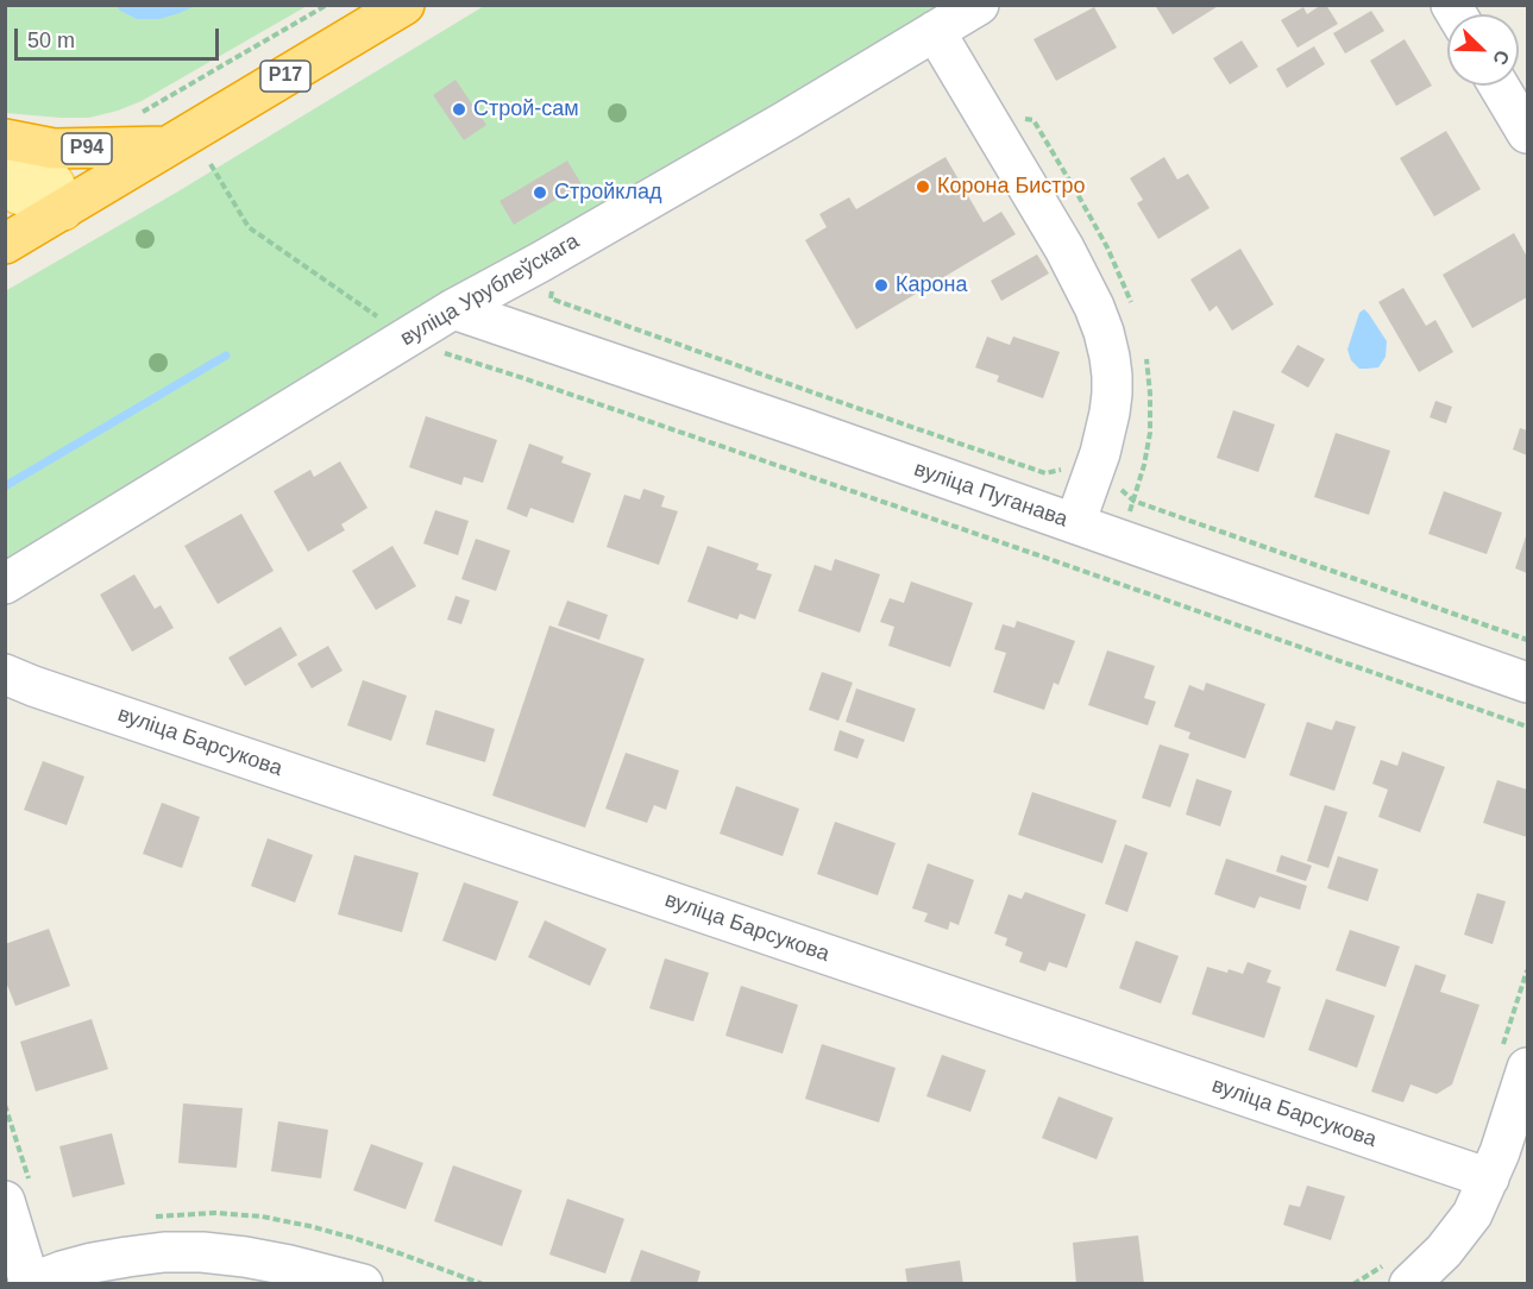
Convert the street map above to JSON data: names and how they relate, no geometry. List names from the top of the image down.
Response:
{
  "streets": {
    "highway": ["Р17", "Р94"],
    "street": ["вуліца Урублеўскага", "вуліца Пуганава", "вуліца Барсукова"]
  },
  "crossings": [
    ["Р17", "Р94"],
    ["вуліца Урублеўскага", "вуліца Пуганава"]
  ],
  "places": [
    "Строй-сам",
    "Корона Бистро",
    "Стройклад",
    "Карона"
  ],
  "scale_bar": "50 m",
  "north": "bottom right"
}
